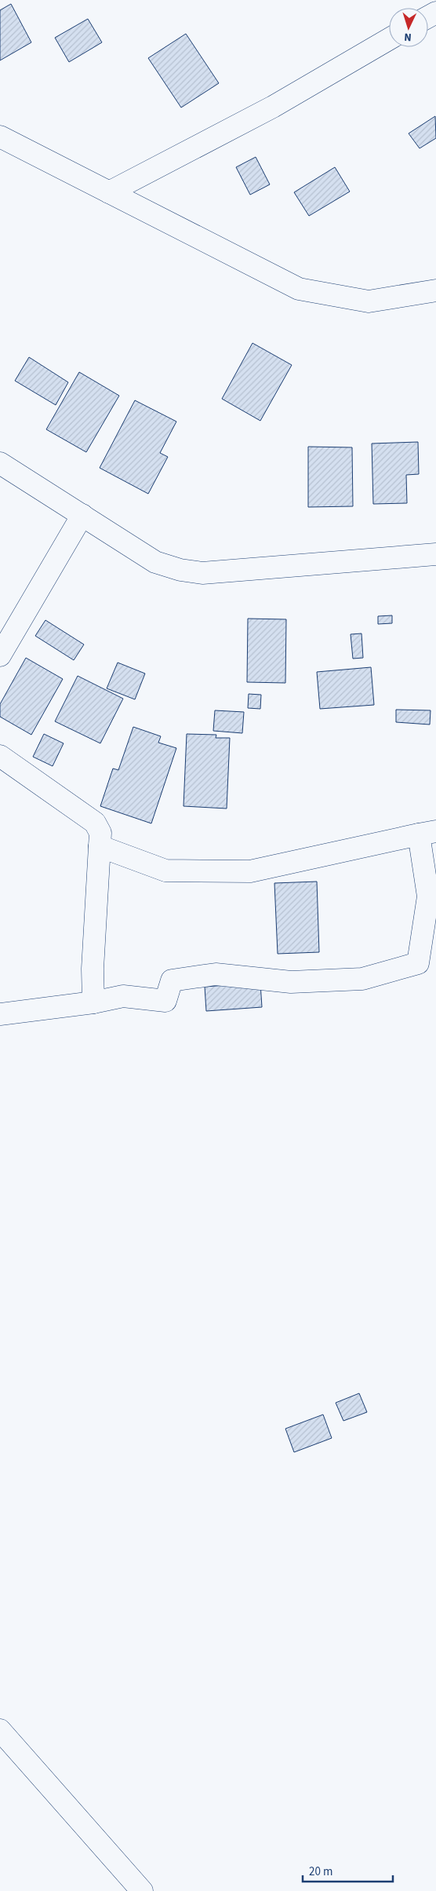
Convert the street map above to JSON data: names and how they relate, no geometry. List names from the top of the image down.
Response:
{
  "scale_bar": "20 m",
  "north": "bottom"
}
